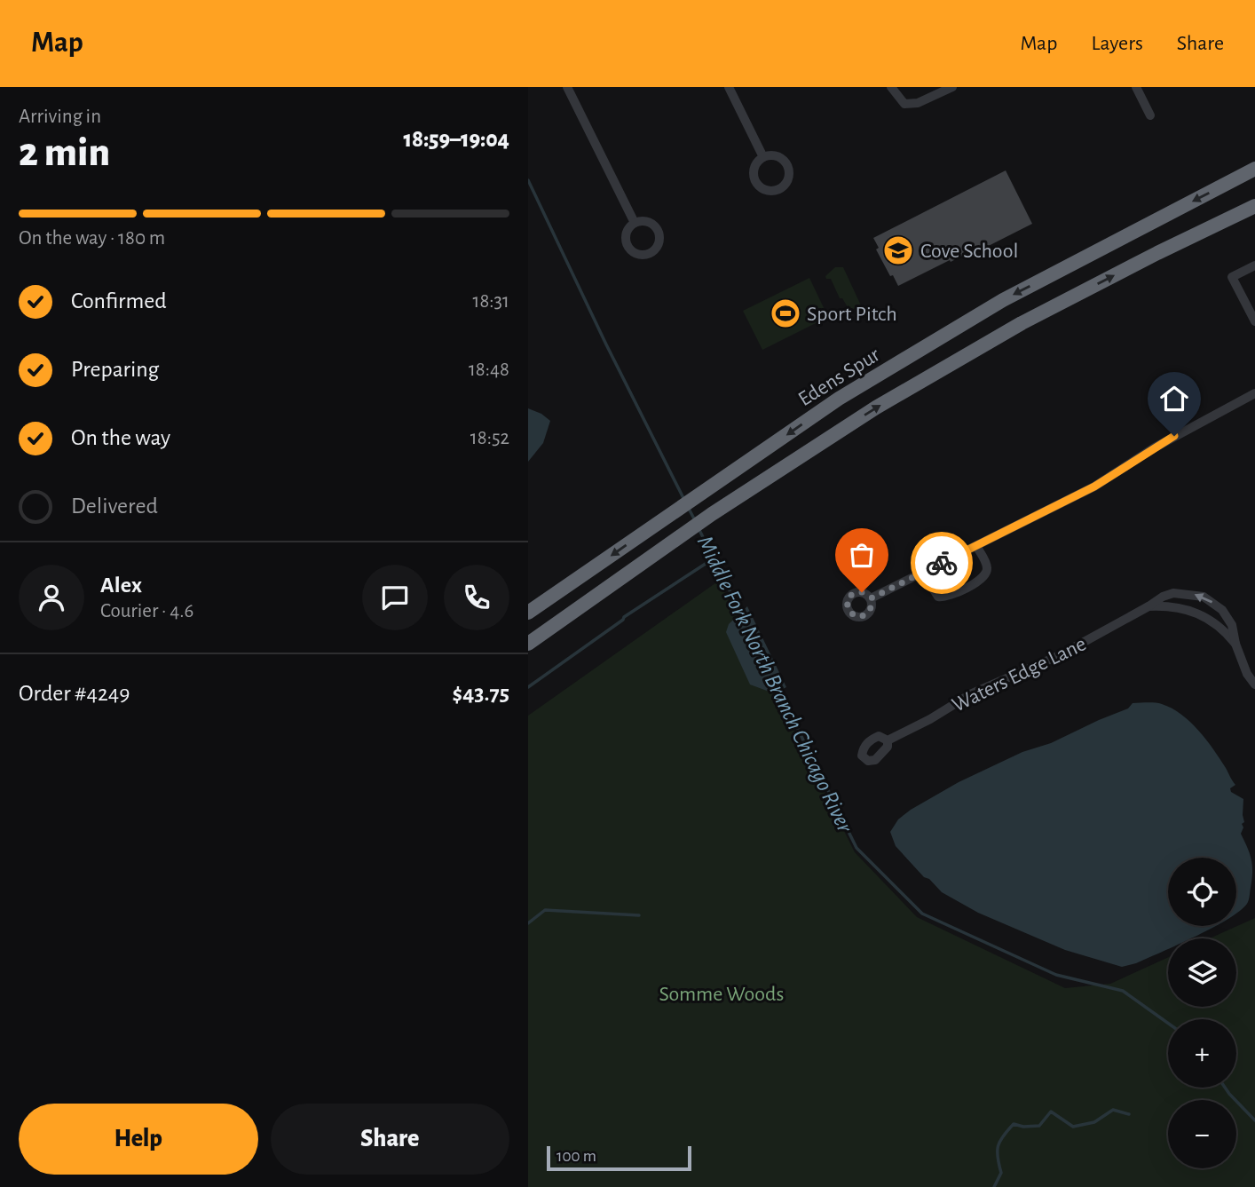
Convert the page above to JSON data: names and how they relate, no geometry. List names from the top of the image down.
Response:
{
  "streets": {
    "highway": ["Edens Spur"],
    "street": ["Waters Edge Lane"]
  },
  "water": ["Middle Fork North Branch Chicago River"],
  "parks": ["Somme Woods"],
  "places": {
    "school or university": ["Cove School"],
    "sports": ["Sport Pitch"]
  },
  "scale_bar": "100 m",
  "page": {
    "header": "Map",
    "nav": ["Map", "Layers", "Share"],
    "heading": ["2 min", "Arriving in", "18:59–19:04"],
    "panel": [
      "Alex",
      "Courier · 4.6",
      "Order #4249",
      "$43.75"
    ],
    "bar": "On the way · 180 m",
    "list": [
      ["Confirmed", "18:31"],
      ["Preparing", "18:48"],
      ["On the way", "18:52"],
      "Delivered"
    ],
    "map_buttons": ["+", "−"],
    "buttons": ["Help", "Share"],
    "scale": "100 m"
  }
}
